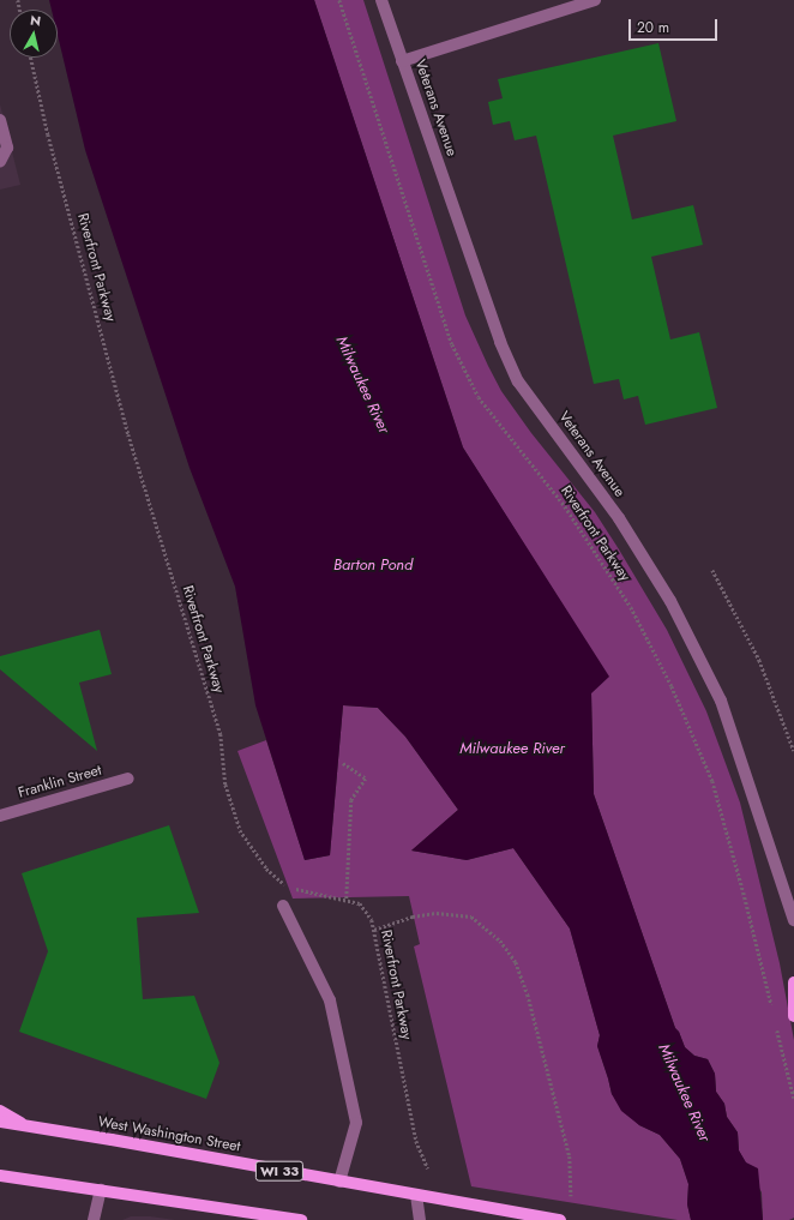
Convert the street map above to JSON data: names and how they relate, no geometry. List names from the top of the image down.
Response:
{
  "streets": {
    "main road": ["West Washington Street", "WI 33"],
    "street": ["Veterans Avenue", "Franklin Street"],
    "path": ["Riverfront Parkway"]
  },
  "water": ["Milwaukee River", "Barton Pond"],
  "scale_bar": "20 m",
  "north": "top"
}
